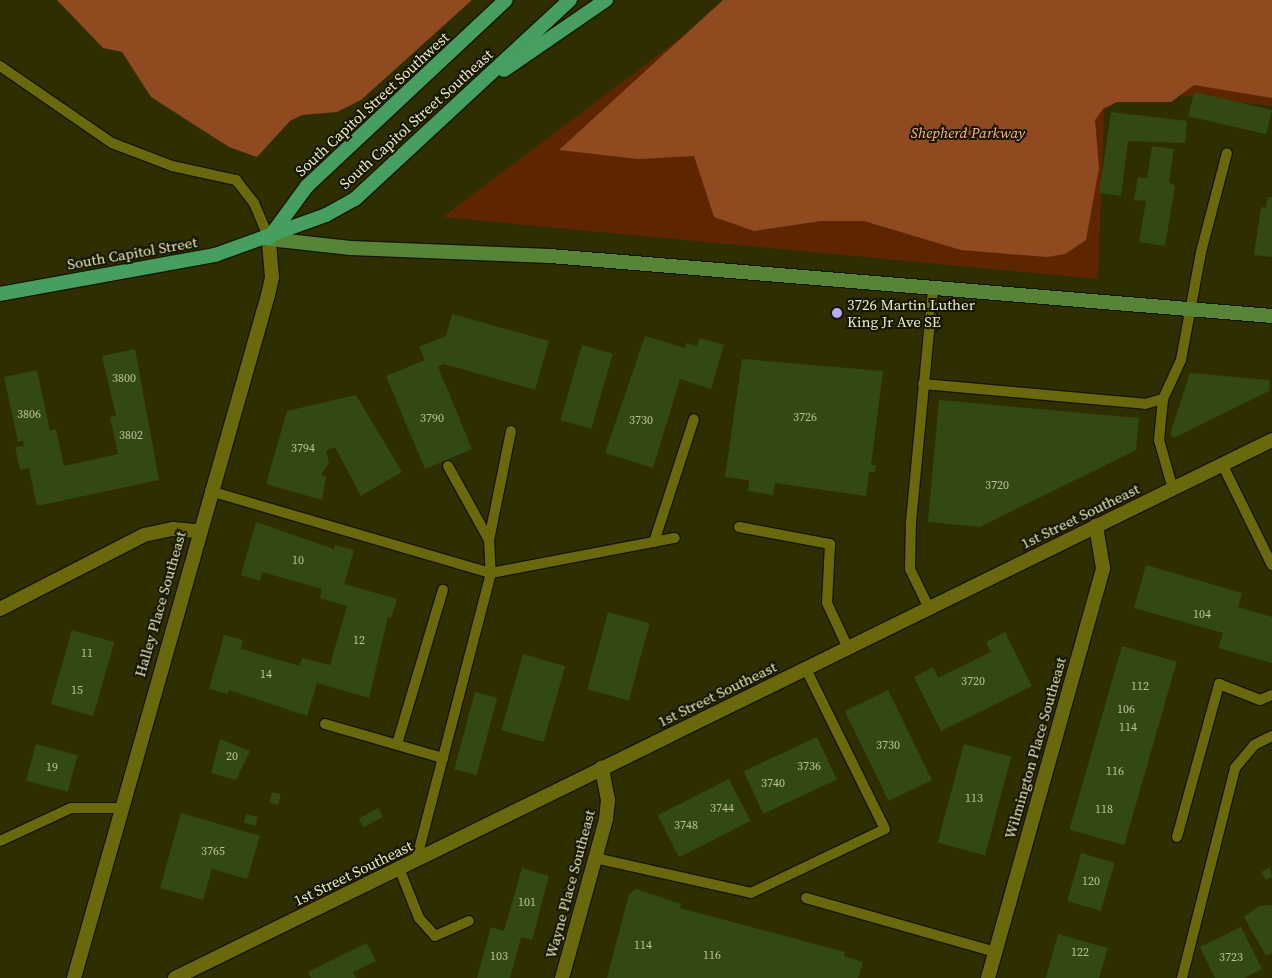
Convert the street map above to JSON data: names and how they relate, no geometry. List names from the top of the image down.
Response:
{
  "streets": {
    "main road": ["South Capitol Street Southwest", "South Capitol Street Southeast", "South Capitol Street"],
    "street": [
      "1st Street Southeast",
      "Halley Place Southeast",
      "Wilmington Place Southeast",
      "Wayne Place Southeast"
    ]
  },
  "crossings": [
    ["South Capitol Street Southwest", "South Capitol Street Southeast"],
    ["South Capitol Street Southwest", "South Capitol Street"],
    ["South Capitol Street Southwest", "Halley Place Southeast"],
    ["South Capitol Street Southeast", "South Capitol Street"],
    ["South Capitol Street Southeast", "Halley Place Southeast"],
    ["South Capitol Street", "Halley Place Southeast"],
    ["1st Street Southeast", "Wilmington Place Southeast"],
    ["1st Street Southeast", "Wayne Place Southeast"]
  ],
  "parks": ["Shepherd Parkway"],
  "places": ["3726 Martin Luther King Jr Ave SE"],
  "house_numbers": [
    "3800",
    "3806",
    "3726",
    "3790",
    "3730",
    "3802",
    "3794",
    "3720",
    "10",
    "104",
    "12",
    "11",
    "14",
    "3720",
    "112",
    "15",
    "106",
    "114",
    "3730",
    "20",
    "3736",
    "19",
    "116",
    "3740",
    "113",
    "3744",
    "118",
    "3748",
    "3765",
    "120",
    "101",
    "114",
    "122",
    "116",
    "103",
    "3723"
  ]
}
